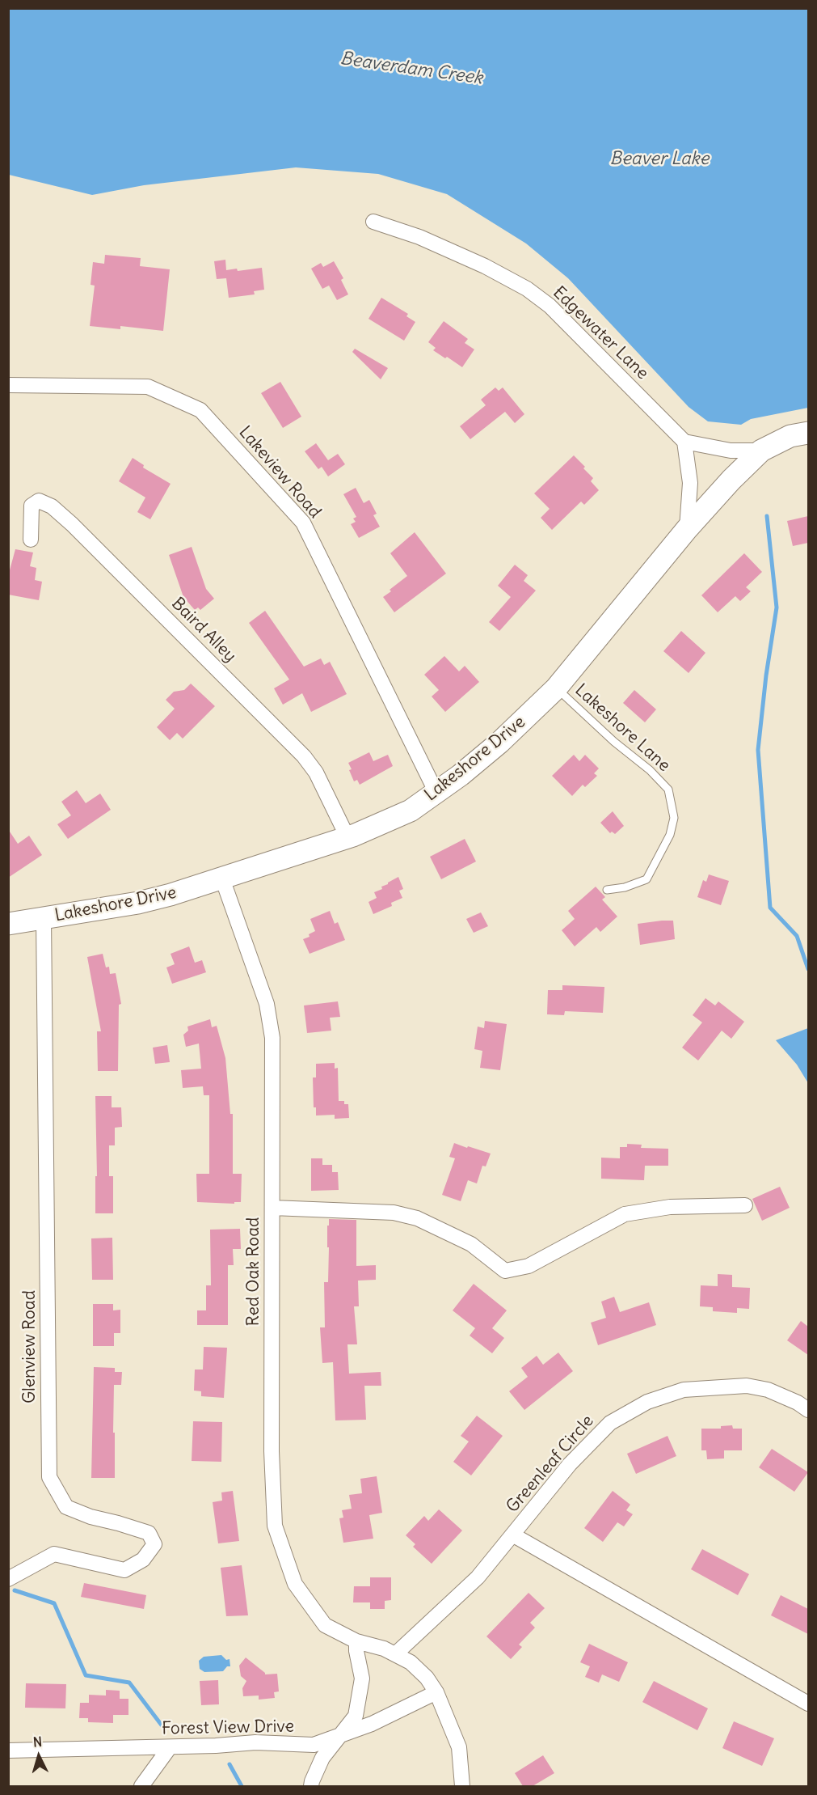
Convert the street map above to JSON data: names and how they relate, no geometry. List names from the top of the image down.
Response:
{
  "streets": {
    "street": [
      "Edgewater Lane",
      "Lakeview Road",
      "Baird Alley",
      "Lakeshore Drive",
      "Red Oak Road",
      "Glenview Road",
      "Greenleaf Circle",
      "Forest View Drive"
    ],
    "lane": ["Lakeshore Lane"]
  },
  "crossings": [
    ["Lakeview Road", "Lakeshore Drive"],
    ["Baird Alley", "Lakeshore Drive"],
    ["Lakeshore Lane", "Lakeshore Drive"],
    ["Lakeshore Drive", "Red Oak Road"],
    ["Lakeshore Drive", "Glenview Road"],
    ["Red Oak Road", "Greenleaf Circle"],
    ["Red Oak Road", "Forest View Drive"]
  ],
  "water": ["Beaverdam Creek", "Beaver Lake"],
  "north": "top"
}
